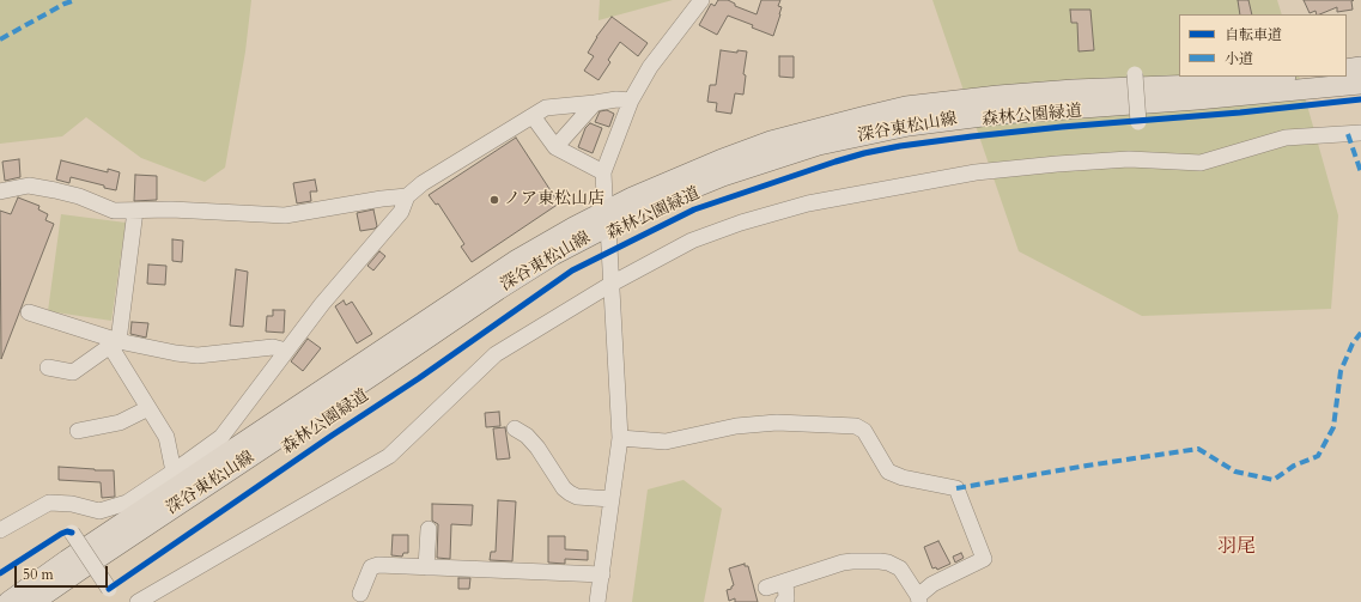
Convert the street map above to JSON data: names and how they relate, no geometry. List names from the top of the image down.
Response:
{
  "streets": {
    "main road": ["深谷東松山線"],
    "cycle path": ["森林公園緑道"]
  },
  "districts": ["羽尾"],
  "places": ["ノア東松山店"],
  "legend": ["自転車道", "小道"],
  "scale_bar": "50 m"
}
